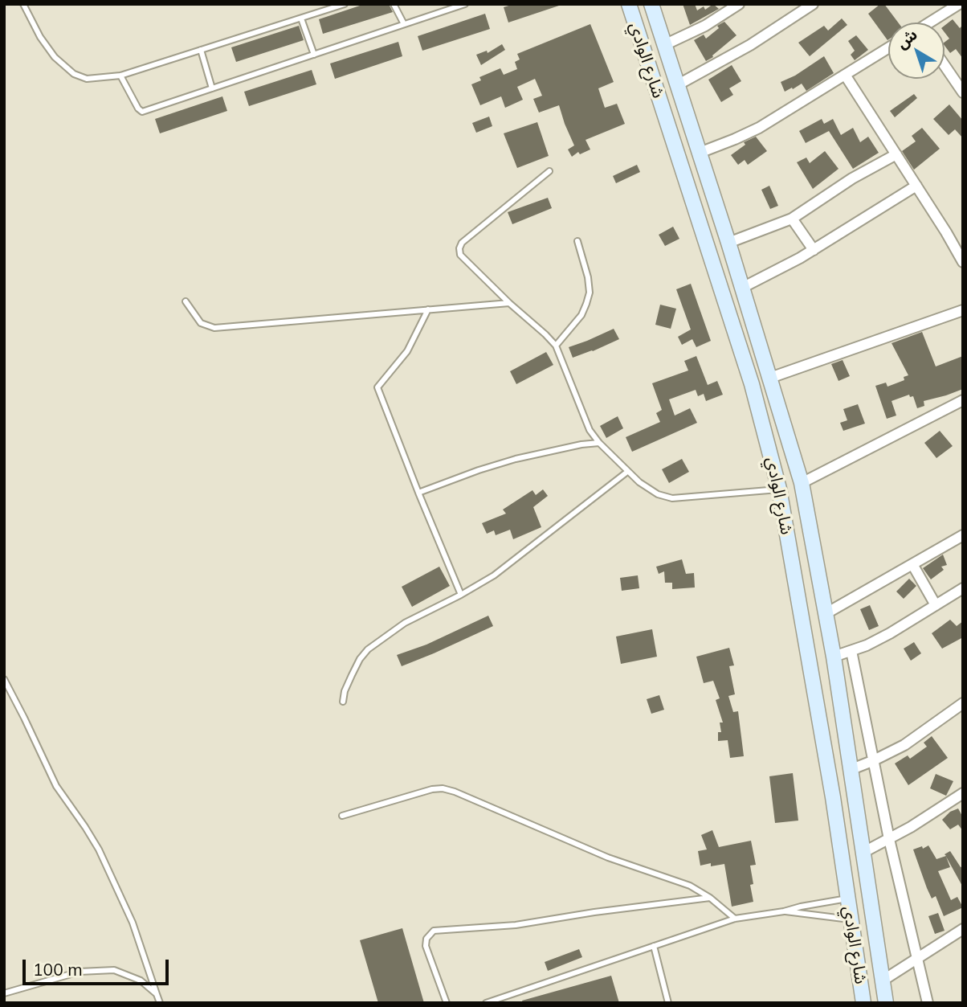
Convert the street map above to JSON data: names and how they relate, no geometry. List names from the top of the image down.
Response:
{
  "streets": {
    "main road": ["شارع الوادي"]
  },
  "scale_bar": "100 m",
  "north": "top left"
}
